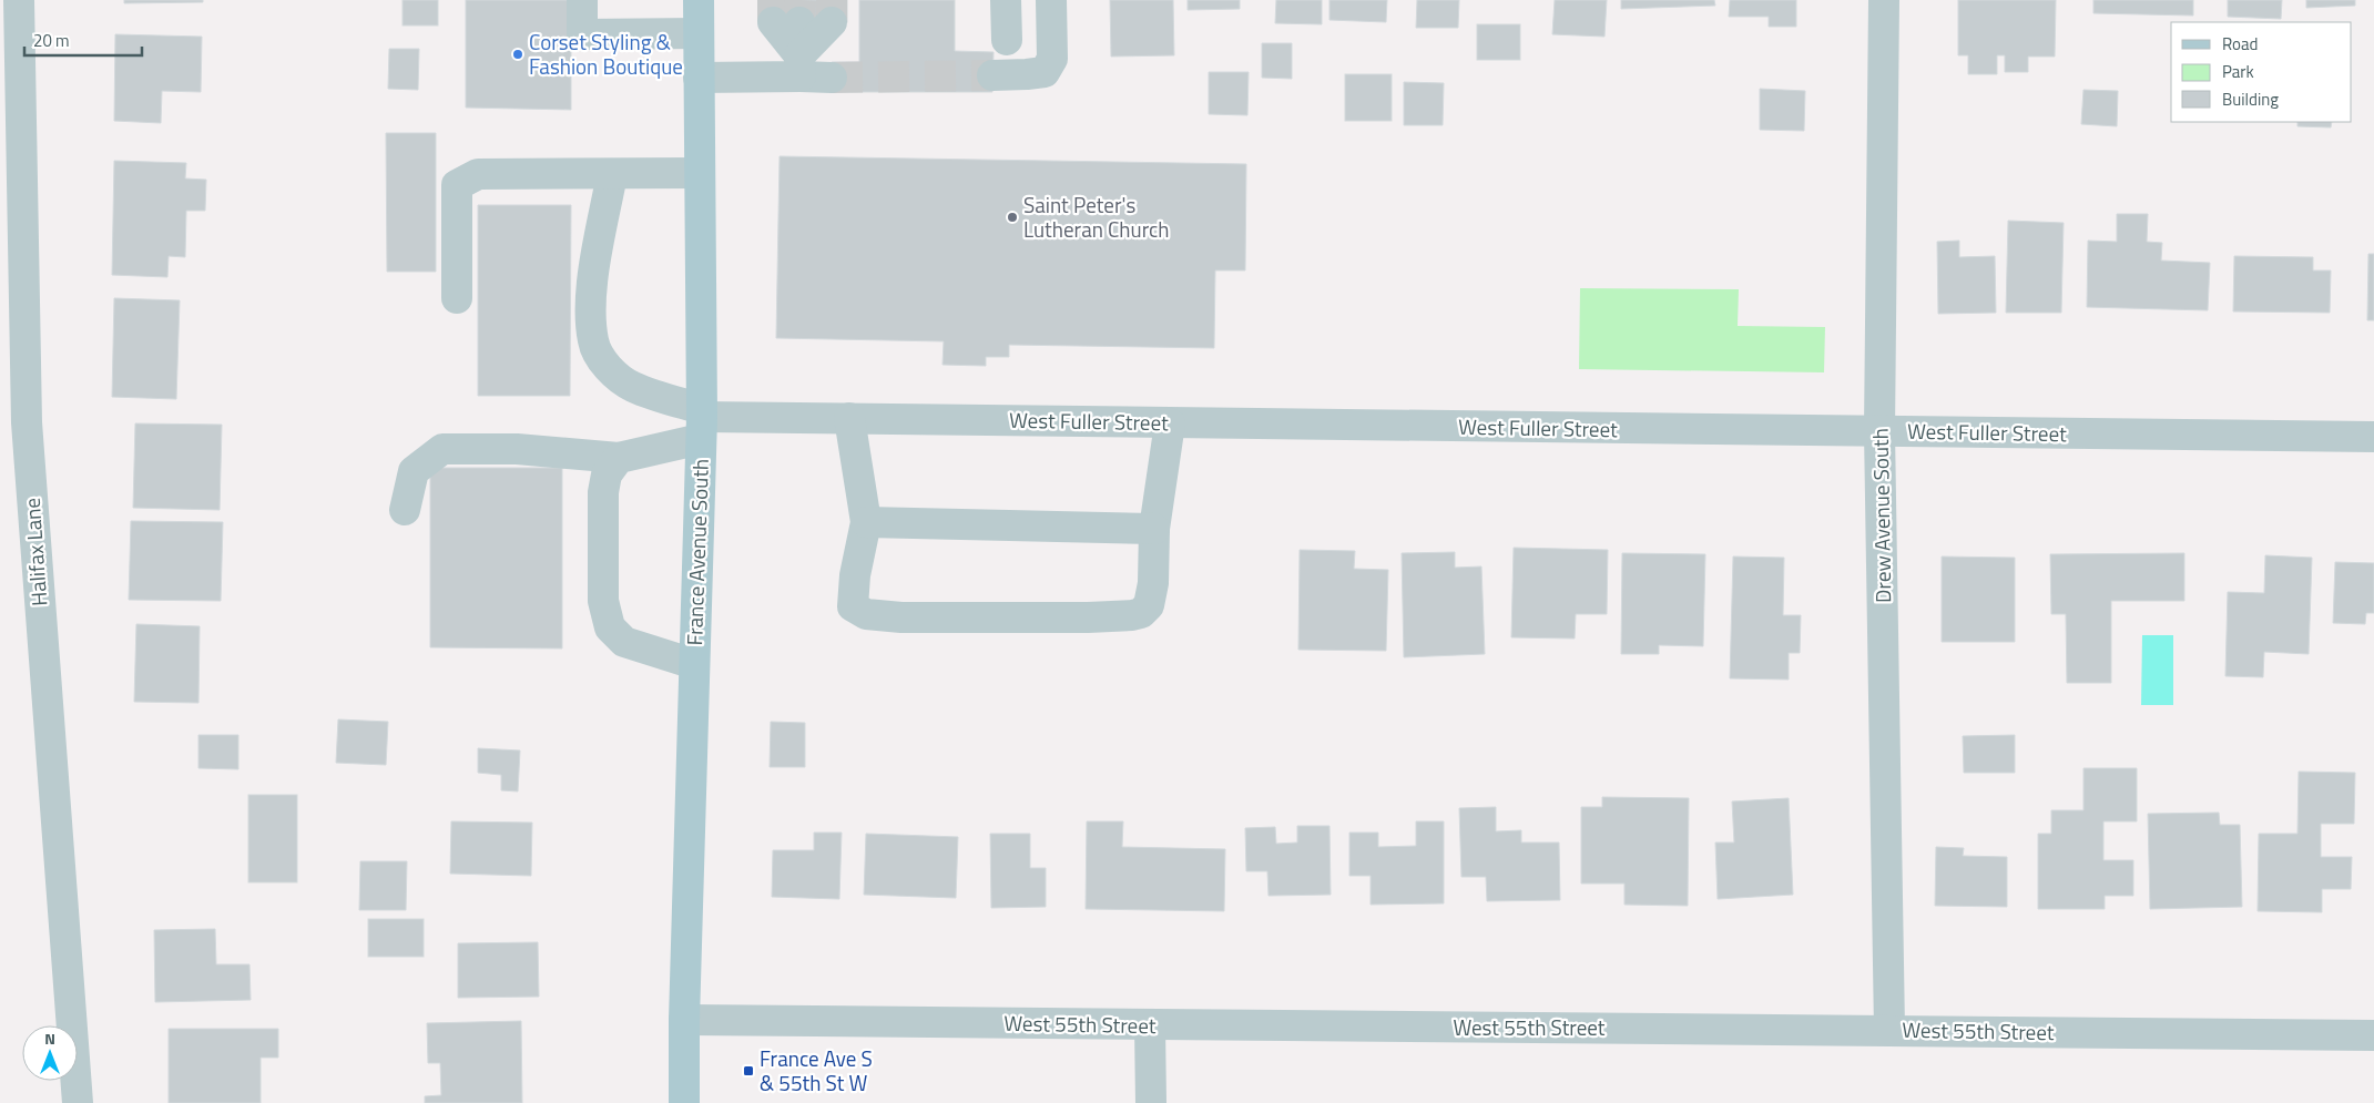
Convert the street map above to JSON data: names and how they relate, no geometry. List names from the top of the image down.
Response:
{
  "streets": {
    "main road": ["France Avenue South"],
    "street": [
      "West Fuller Street",
      "Drew Avenue South",
      "Halifax Lane",
      "West 55th Street"
    ]
  },
  "crossings": [
    ["West Fuller Street", "Drew Avenue South"],
    ["West Fuller Street", "France Avenue South"],
    ["Drew Avenue South", "West 55th Street"],
    ["France Avenue South", "West 55th Street"]
  ],
  "places": {
    "other": ["Corset Styling & Fashion Boutique", "Saint Peter's Lutheran Church"],
    "transit": ["France Ave S & 55th St W"]
  },
  "legend": ["Road", "Park", "Building"],
  "scale_bar": "20 m",
  "north": "top"
}
